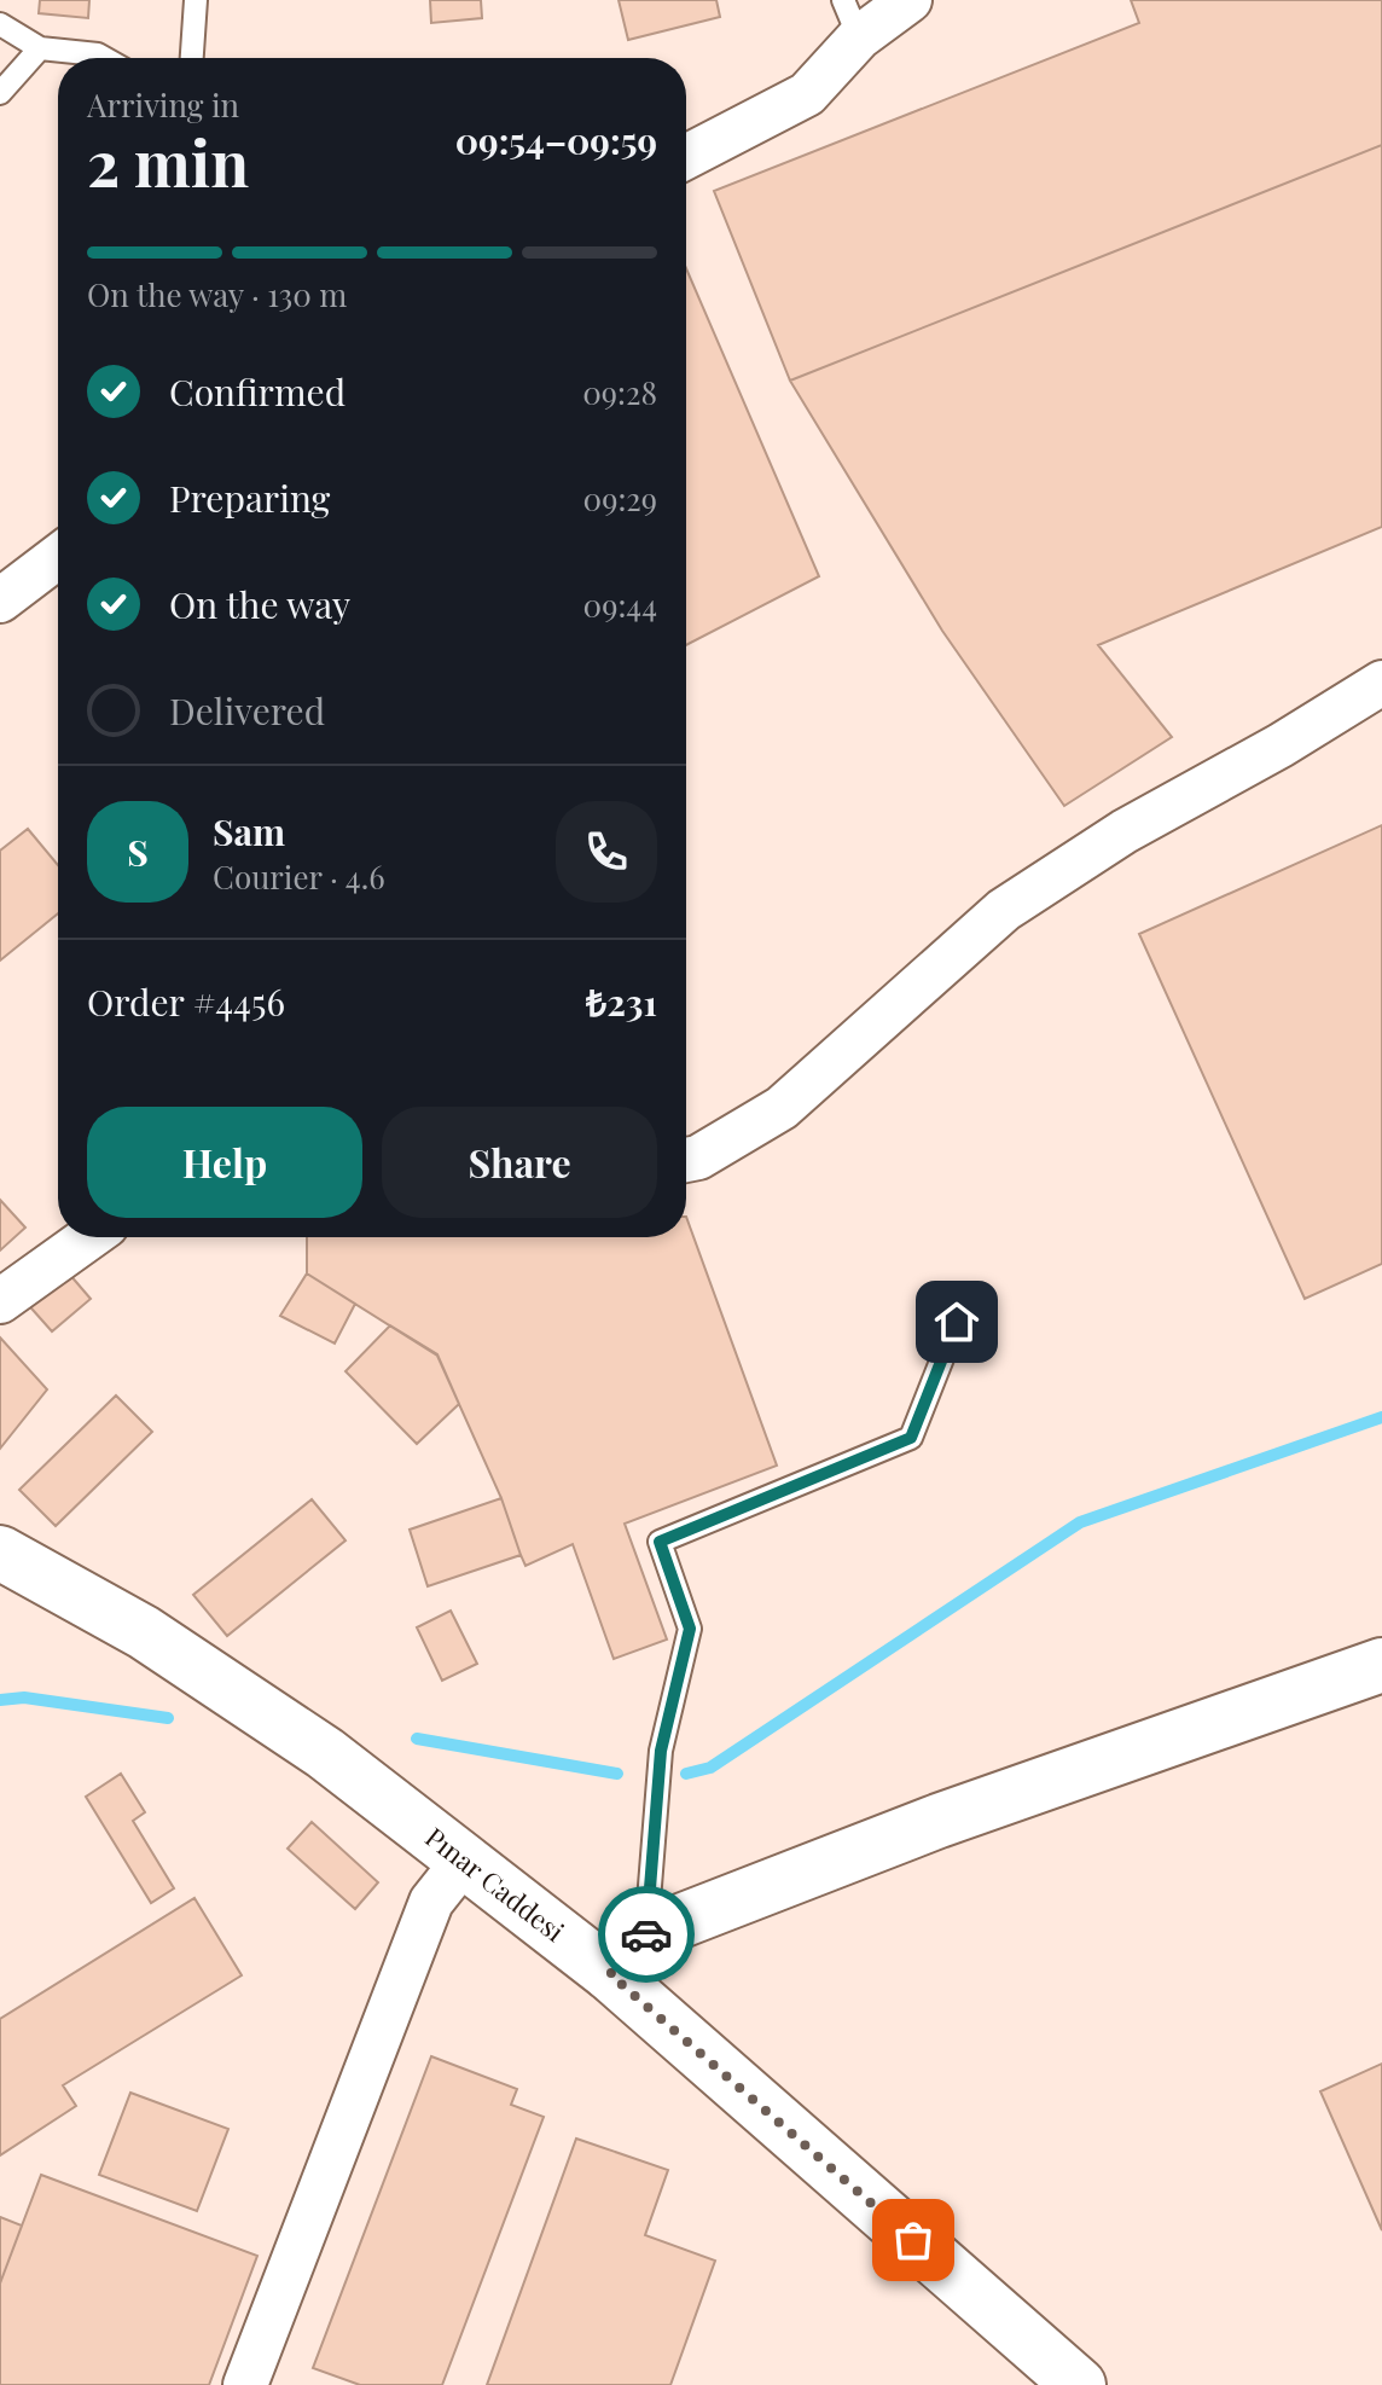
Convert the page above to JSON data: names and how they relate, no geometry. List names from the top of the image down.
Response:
{
  "streets": {
    "main road": ["Pınar Caddesi"]
  },
  "page": {
    "heading": ["2 min", "Arriving in", "09:54–09:59"],
    "panel": [
      "Sam",
      "Courier · 4.6",
      "Order #4456",
      "₺231"
    ],
    "bar": "On the way · 130 m",
    "list": [
      ["Confirmed", "09:28"],
      ["Preparing", "09:29"],
      ["On the way", "09:44"],
      "Delivered"
    ],
    "round": "S",
    "buttons": ["Help", "Share"]
  }
}
